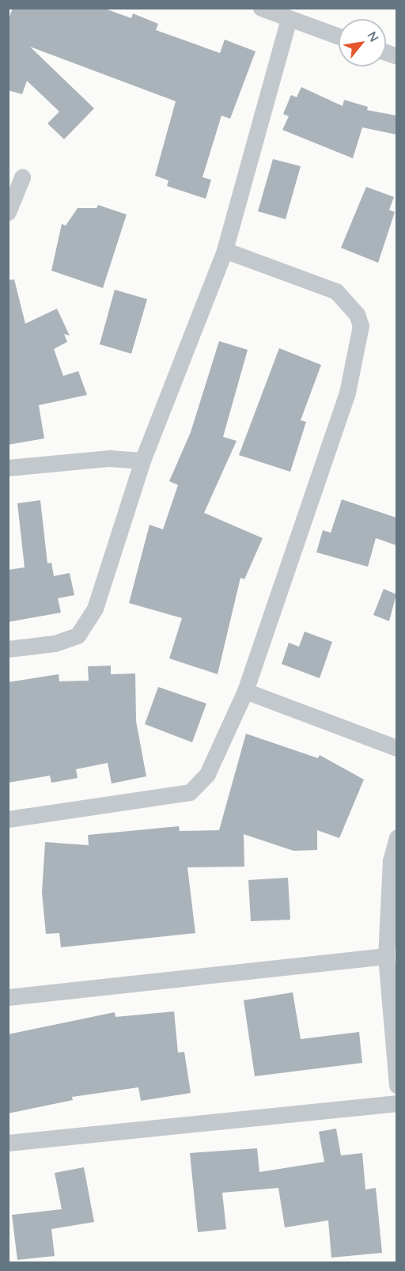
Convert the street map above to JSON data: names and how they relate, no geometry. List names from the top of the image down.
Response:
{
  "north": "top right"
}
